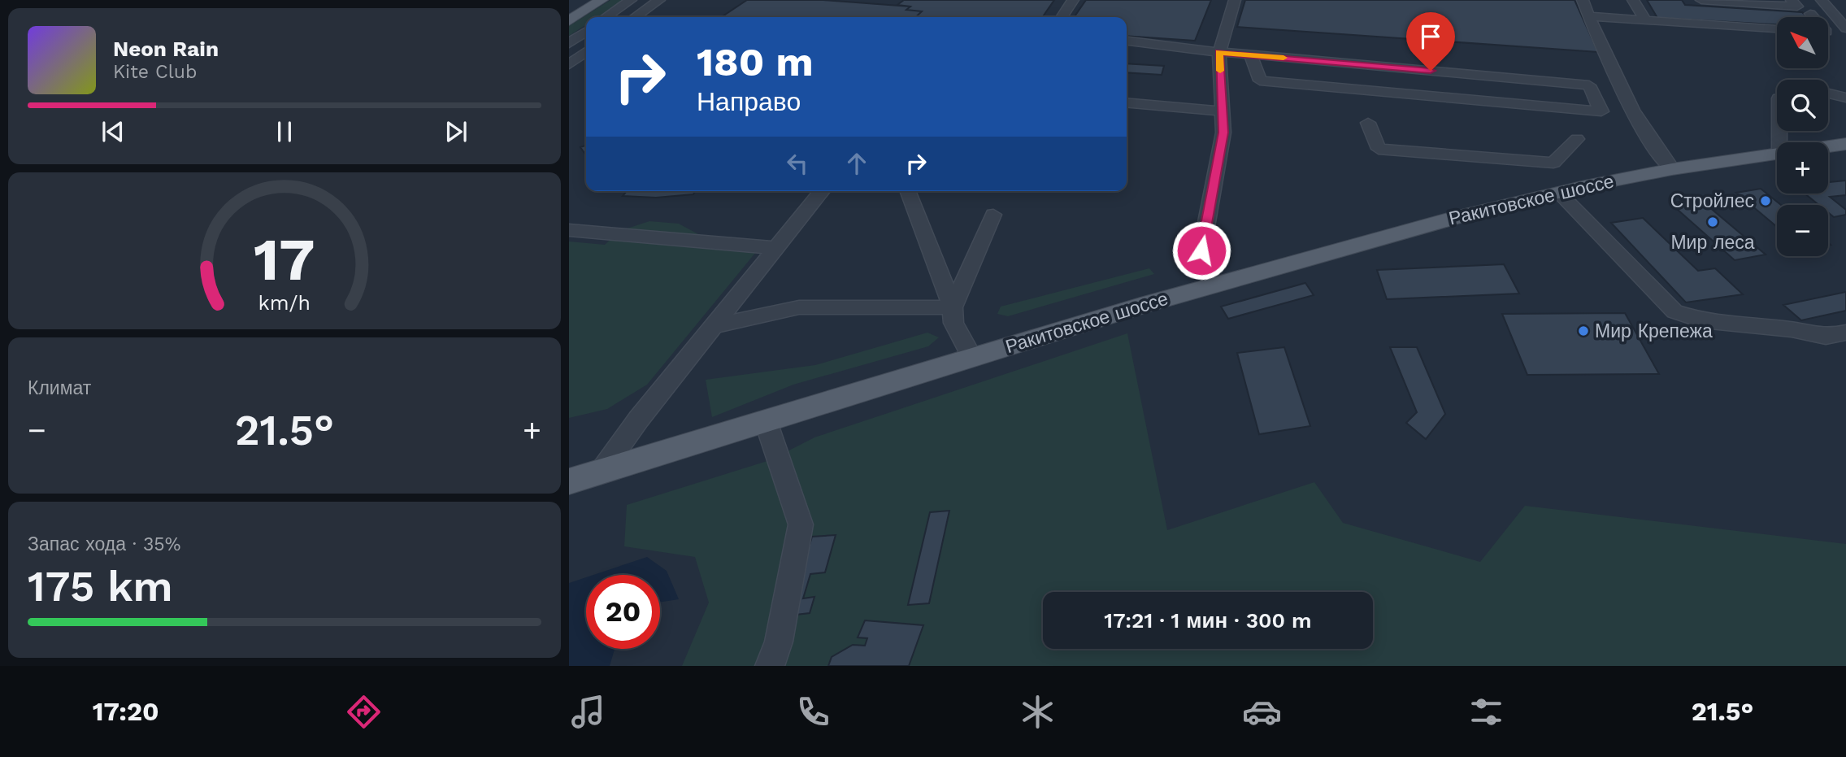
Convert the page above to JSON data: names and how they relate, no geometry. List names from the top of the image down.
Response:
{
  "streets": {
    "main road": ["Ракитовское шоссе"]
  },
  "places": ["Стройлес", "Мир леса", "Мир Крепежа"],
  "north": "top left",
  "page": {
    "map_buttons": ["+", "−"],
    "turn": ["180 m", "Направо"],
    "song": ["Neon Rain", "Kite Club"],
    "tile": [
      "Климат",
      ["Запас хода · 35%", "175 km"]
    ],
    "heat": ["−", "21.5°", "+"],
    "limit": "20",
    "trip": "17:21 · 1 мин · 300 m",
    "tabs": ["17:20", "21.5°"],
    "gauge": ["17", "km/h"]
  }
}
